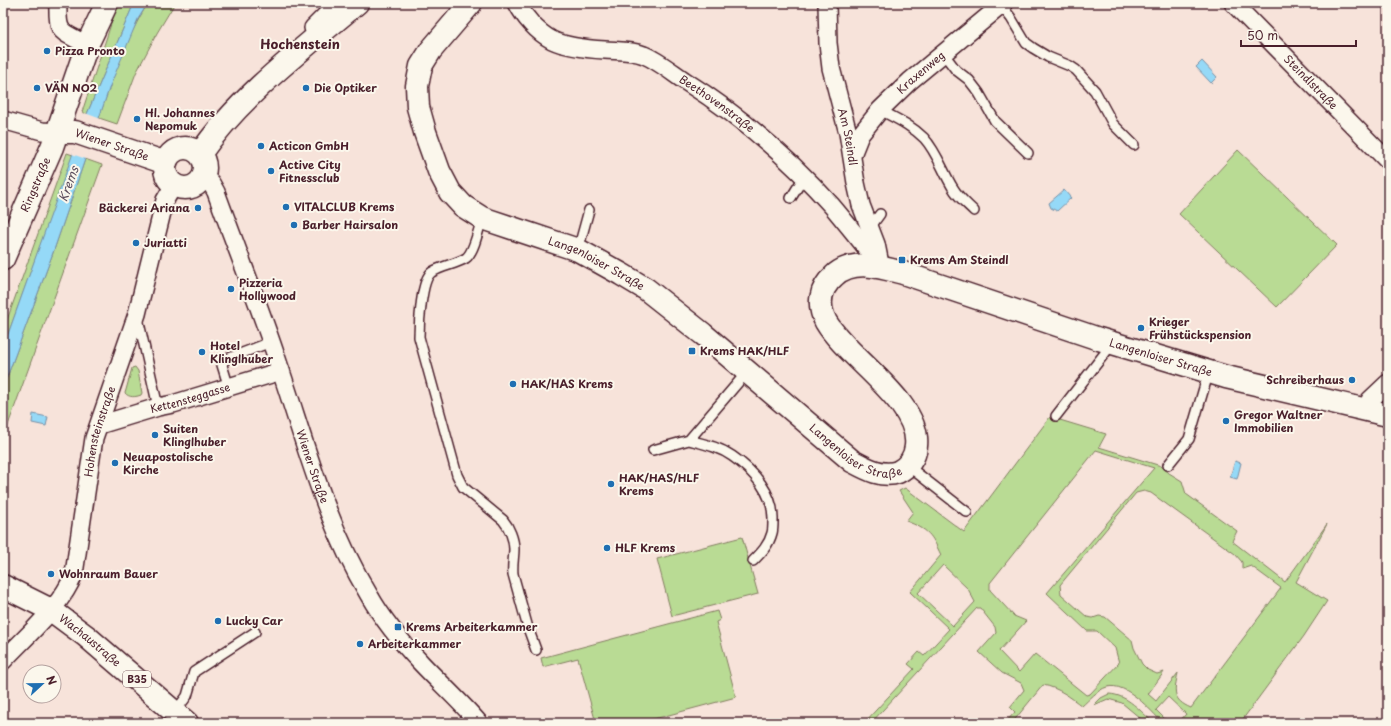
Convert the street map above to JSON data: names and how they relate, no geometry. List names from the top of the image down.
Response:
{
  "streets": {
    "street": [
      "Kraxenweg",
      "Steindlstraße",
      "Beethovenstraße",
      "Am Steindl",
      "Wiener Straße",
      "Ringstraße",
      "Langenloiser Straße",
      "Kettensteggasse",
      "Hohensteinstraße",
      "Wachaustraße",
      "B35"
    ]
  },
  "crossings": [
    ["Kraxenweg", "Am Steindl"],
    ["Beethovenstraße", "Am Steindl"],
    ["Beethovenstraße", "Langenloiser Straße"],
    ["Am Steindl", "Langenloiser Straße"],
    ["Wiener Straße", "Ringstraße"],
    ["Wiener Straße", "Kettensteggasse"],
    ["Wiener Straße", "Hohensteinstraße"],
    ["Kettensteggasse", "Hohensteinstraße"],
    ["Hohensteinstraße", "Wachaustraße"]
  ],
  "districts": ["Hochenstein"],
  "water": ["Krems"],
  "places": {
    "other": [
      "Pizza Pronto",
      "VÄN NO2",
      "Die Optiker",
      "Hl. Johannes Nepomuk",
      "Acticon GmbH",
      "Active City Fitnessclub",
      "VITALCLUB Krems",
      "Bäckerei Ariana",
      "Barber Hairsalon",
      "Juriatti",
      "Pizzeria Hollywood",
      "Krieger Frühstückspension",
      "Hotel Klinglhuber",
      "Schreiberhaus",
      "HAK/HAS Krems",
      "Gregor Waltner Immobilien",
      "Suiten Klinglhuber",
      "Neuapostolische Kirche",
      "HAK/HAS/HLF Krems",
      "HLF Krems",
      "Wohnraum Bauer",
      "Lucky Car",
      "Arbeiterkammer"
    ],
    "transit": ["Krems Am Steindl", "Krems HAK/HLF", "Krems Arbeiterkammer"]
  },
  "scale_bar": "50 m",
  "north": "right"
}
